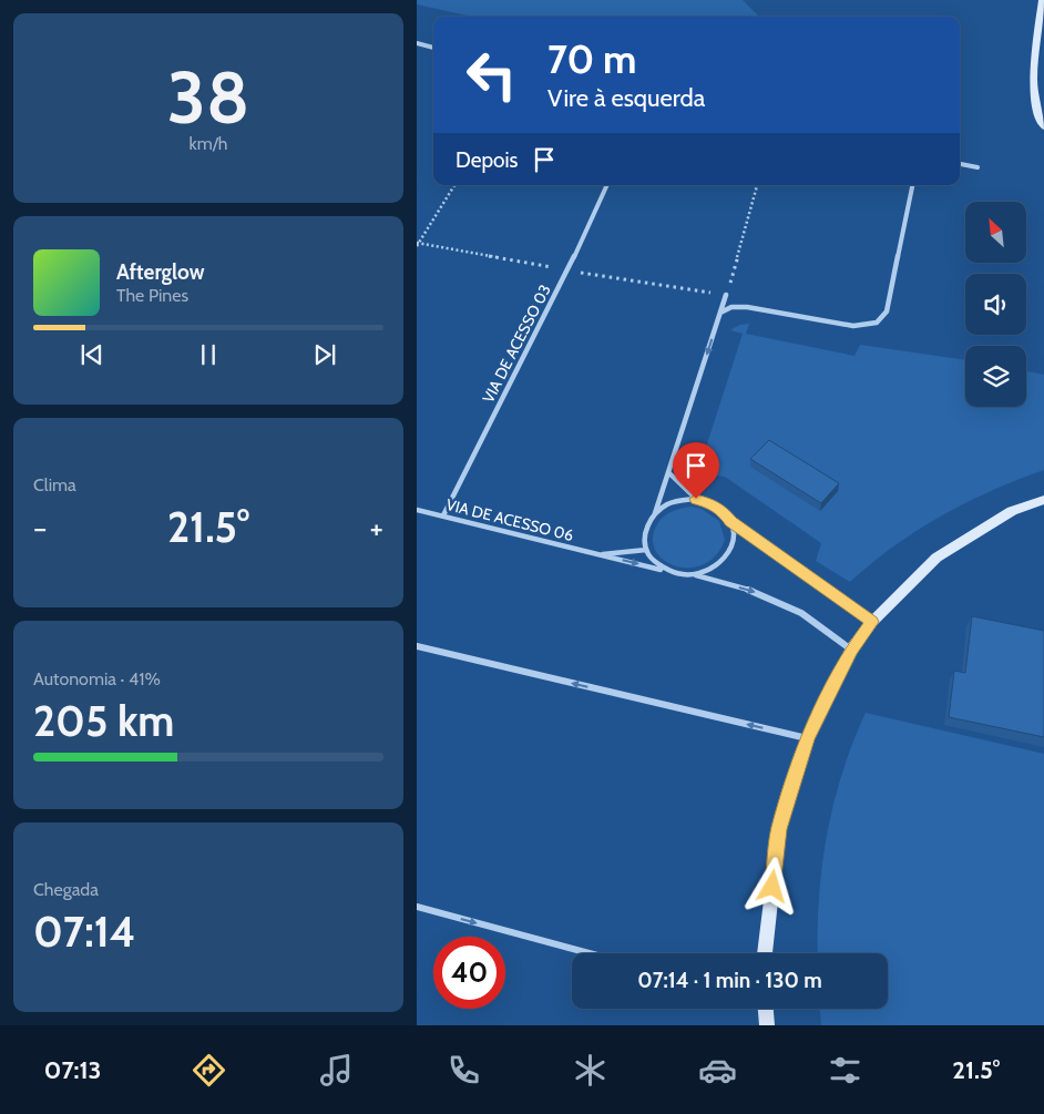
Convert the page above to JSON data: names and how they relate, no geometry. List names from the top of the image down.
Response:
{
  "streets": {
    "street": ["VIA DE ACESSO 03", "VIA DE ACESSO 06"]
  },
  "crossings": [
    ["VIA DE ACESSO 03", "VIA DE ACESSO 06"]
  ],
  "north": "top left",
  "page": {
    "tile": [
      ["38", "km/h"],
      "Clima",
      ["Autonomia · 41%", "205 km"],
      ["Chegada", "07:14"]
    ],
    "turn": ["70 m", "Vire à esquerda"],
    "then": "Depois",
    "song": ["Afterglow", "The Pines"],
    "heat": ["−", "21.5°", "+"],
    "limit": "40",
    "trip": "07:14 · 1 min · 130 m",
    "tabs": ["07:13", "21.5°"]
  }
}
